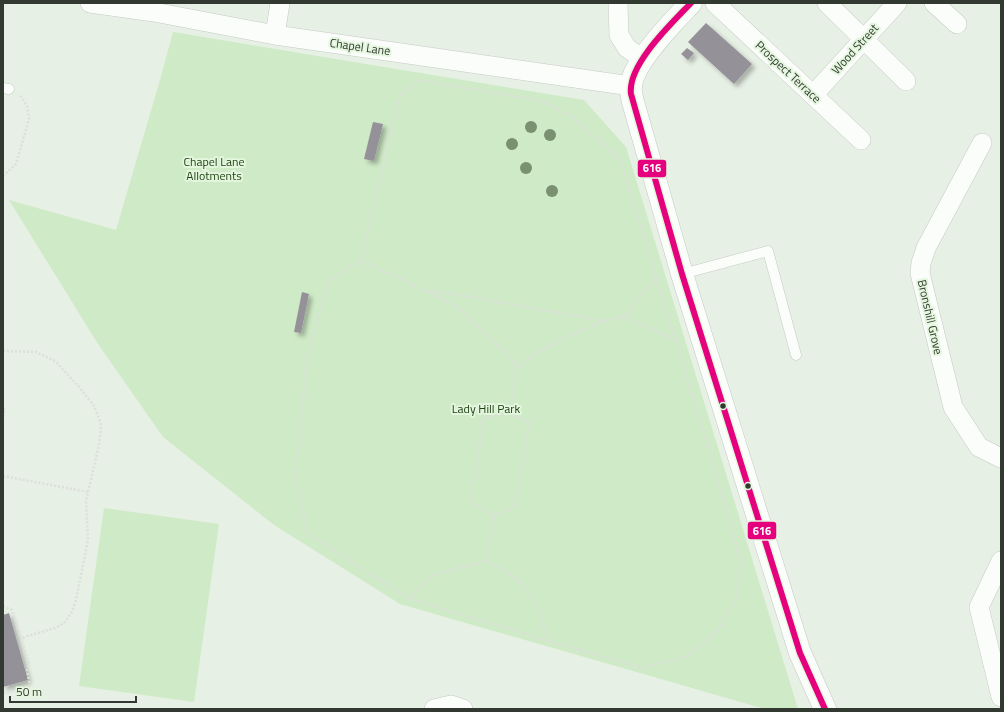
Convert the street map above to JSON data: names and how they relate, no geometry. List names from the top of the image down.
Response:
{
  "streets": {
    "street": [
      "Chapel Lane",
      "Wood Street",
      "Prospect Terrace",
      "Bronshill Grove"
    ]
  },
  "crossings": [
    ["Wood Street", "Prospect Terrace"]
  ],
  "parks": ["Chapel Lane Allotments", "Lady Hill Park"],
  "lines": ["transit line 616"],
  "scale_bar": "50 m"
}
